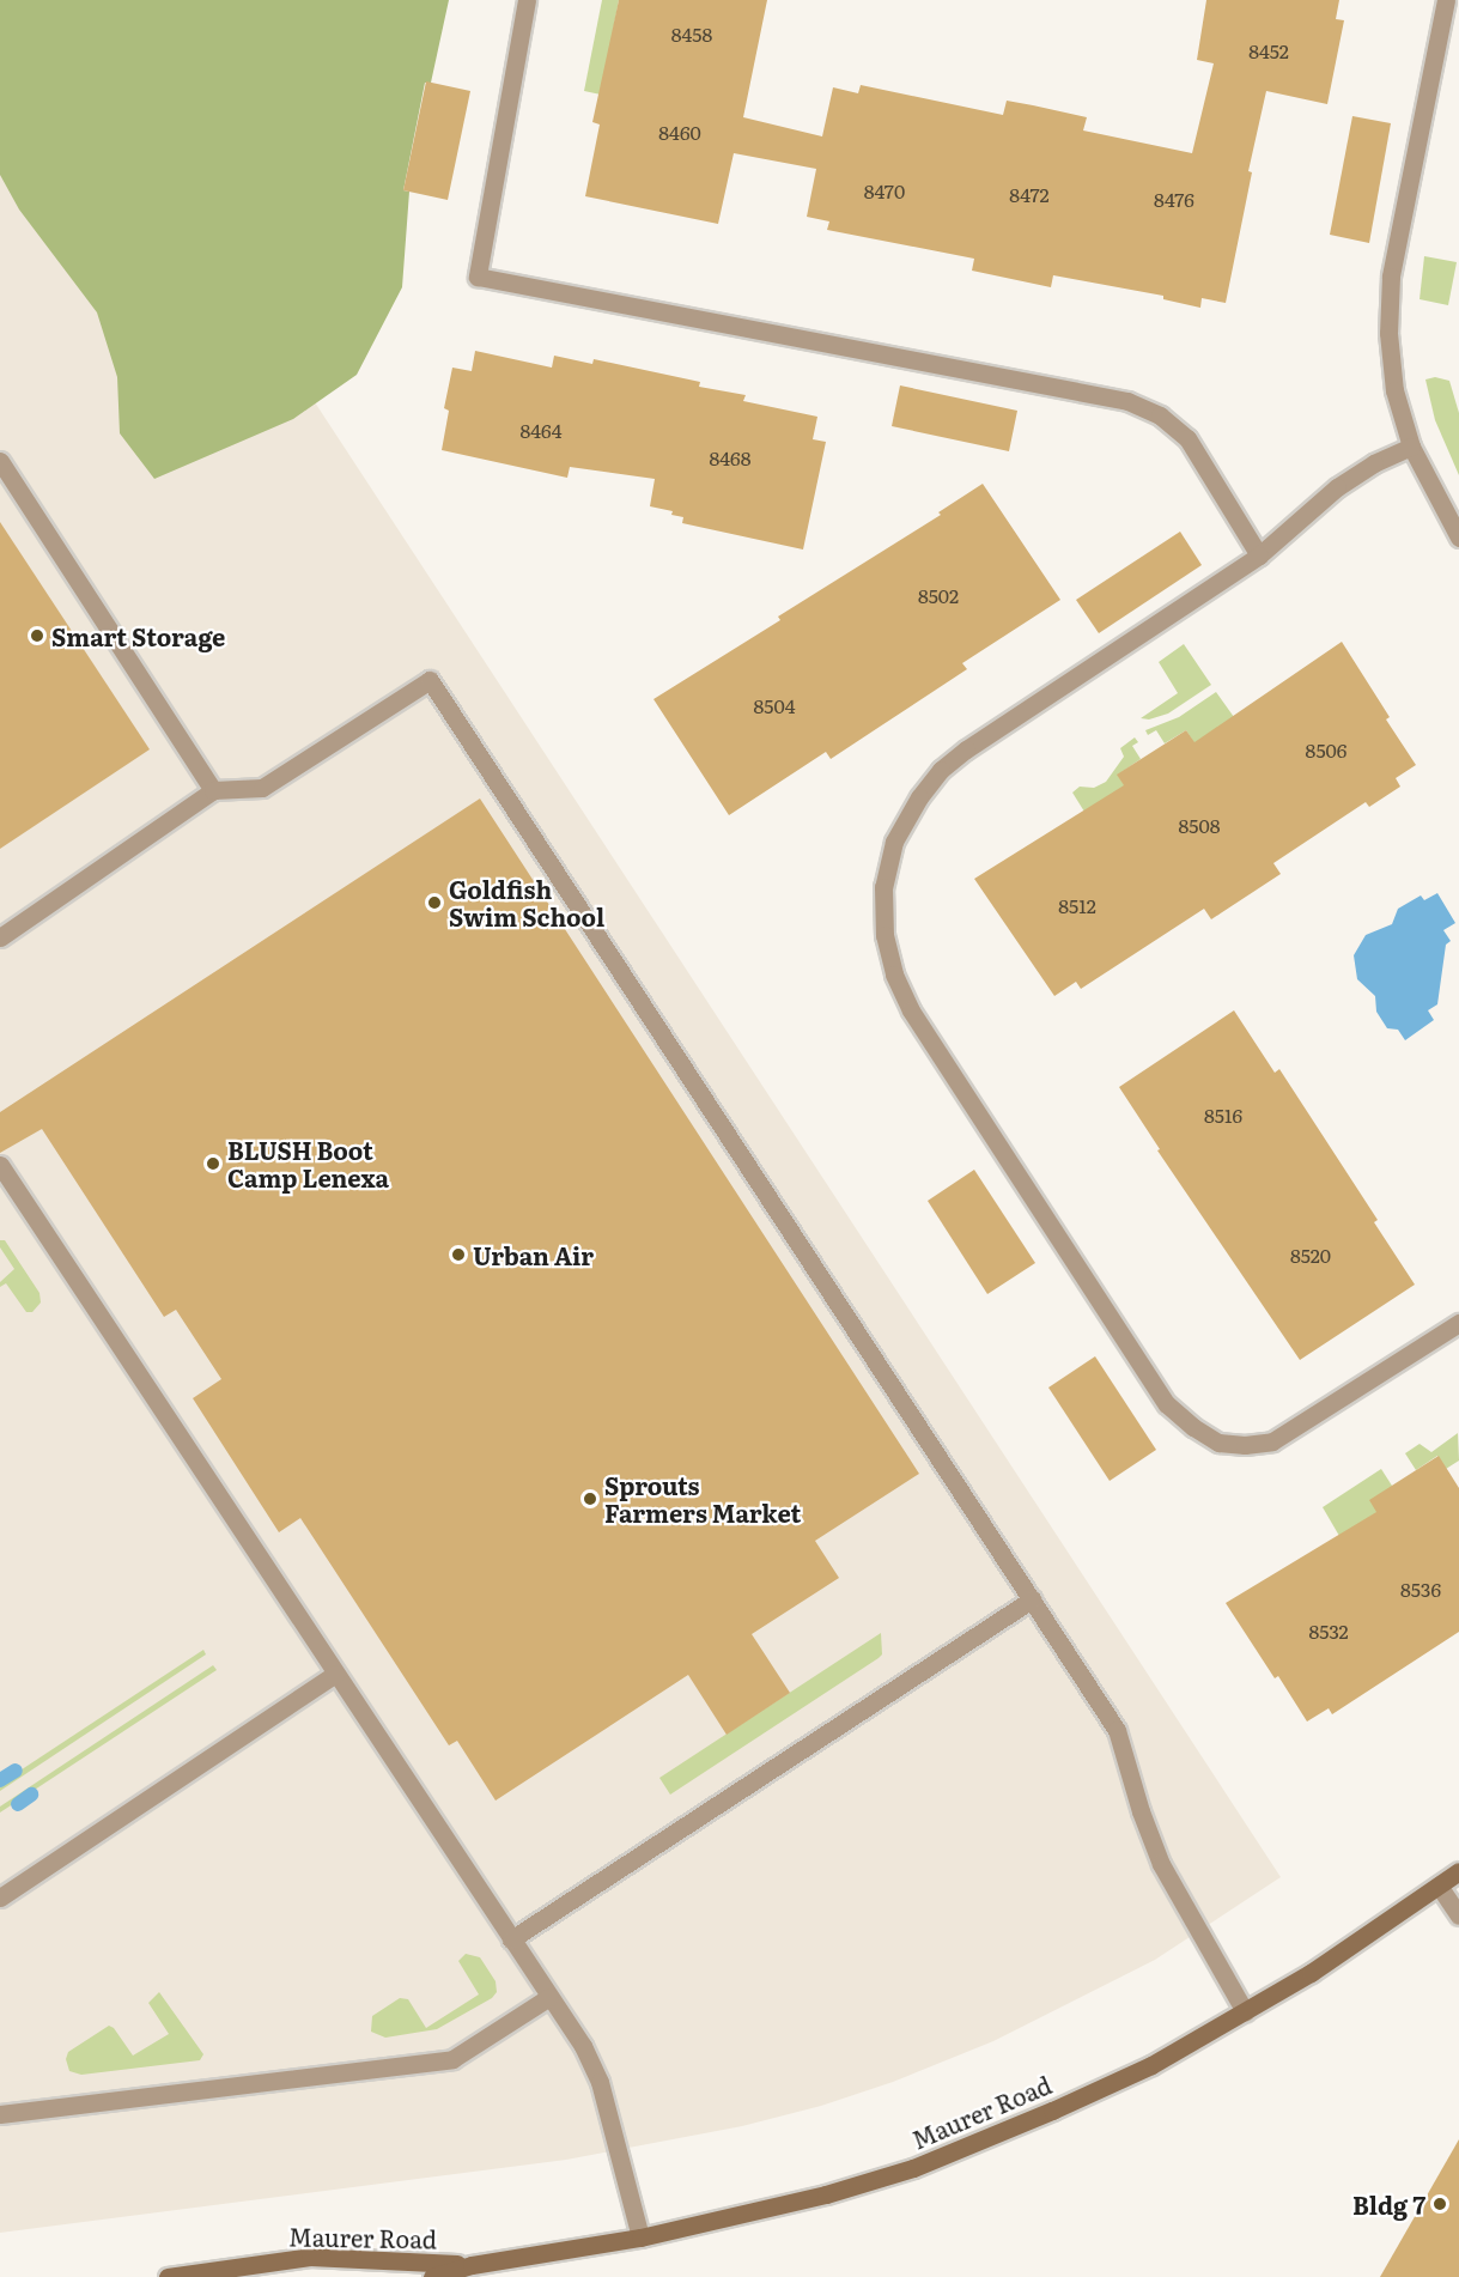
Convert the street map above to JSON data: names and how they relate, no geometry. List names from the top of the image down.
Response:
{
  "streets": {
    "street": ["Maurer Road"]
  },
  "places": [
    "Smart Storage",
    "Goldfish Swim School",
    "BLUSH Boot Camp Lenexa",
    "Urban Air",
    "Sprouts Farmers Market",
    "Bldg 7"
  ],
  "house_numbers": [
    "8458",
    "8452",
    "8460",
    "8470",
    "8472",
    "8476",
    "8464",
    "8468",
    "8502",
    "8504",
    "8506",
    "8508",
    "8512",
    "8516",
    "8520",
    "8536",
    "8532"
  ]
}
